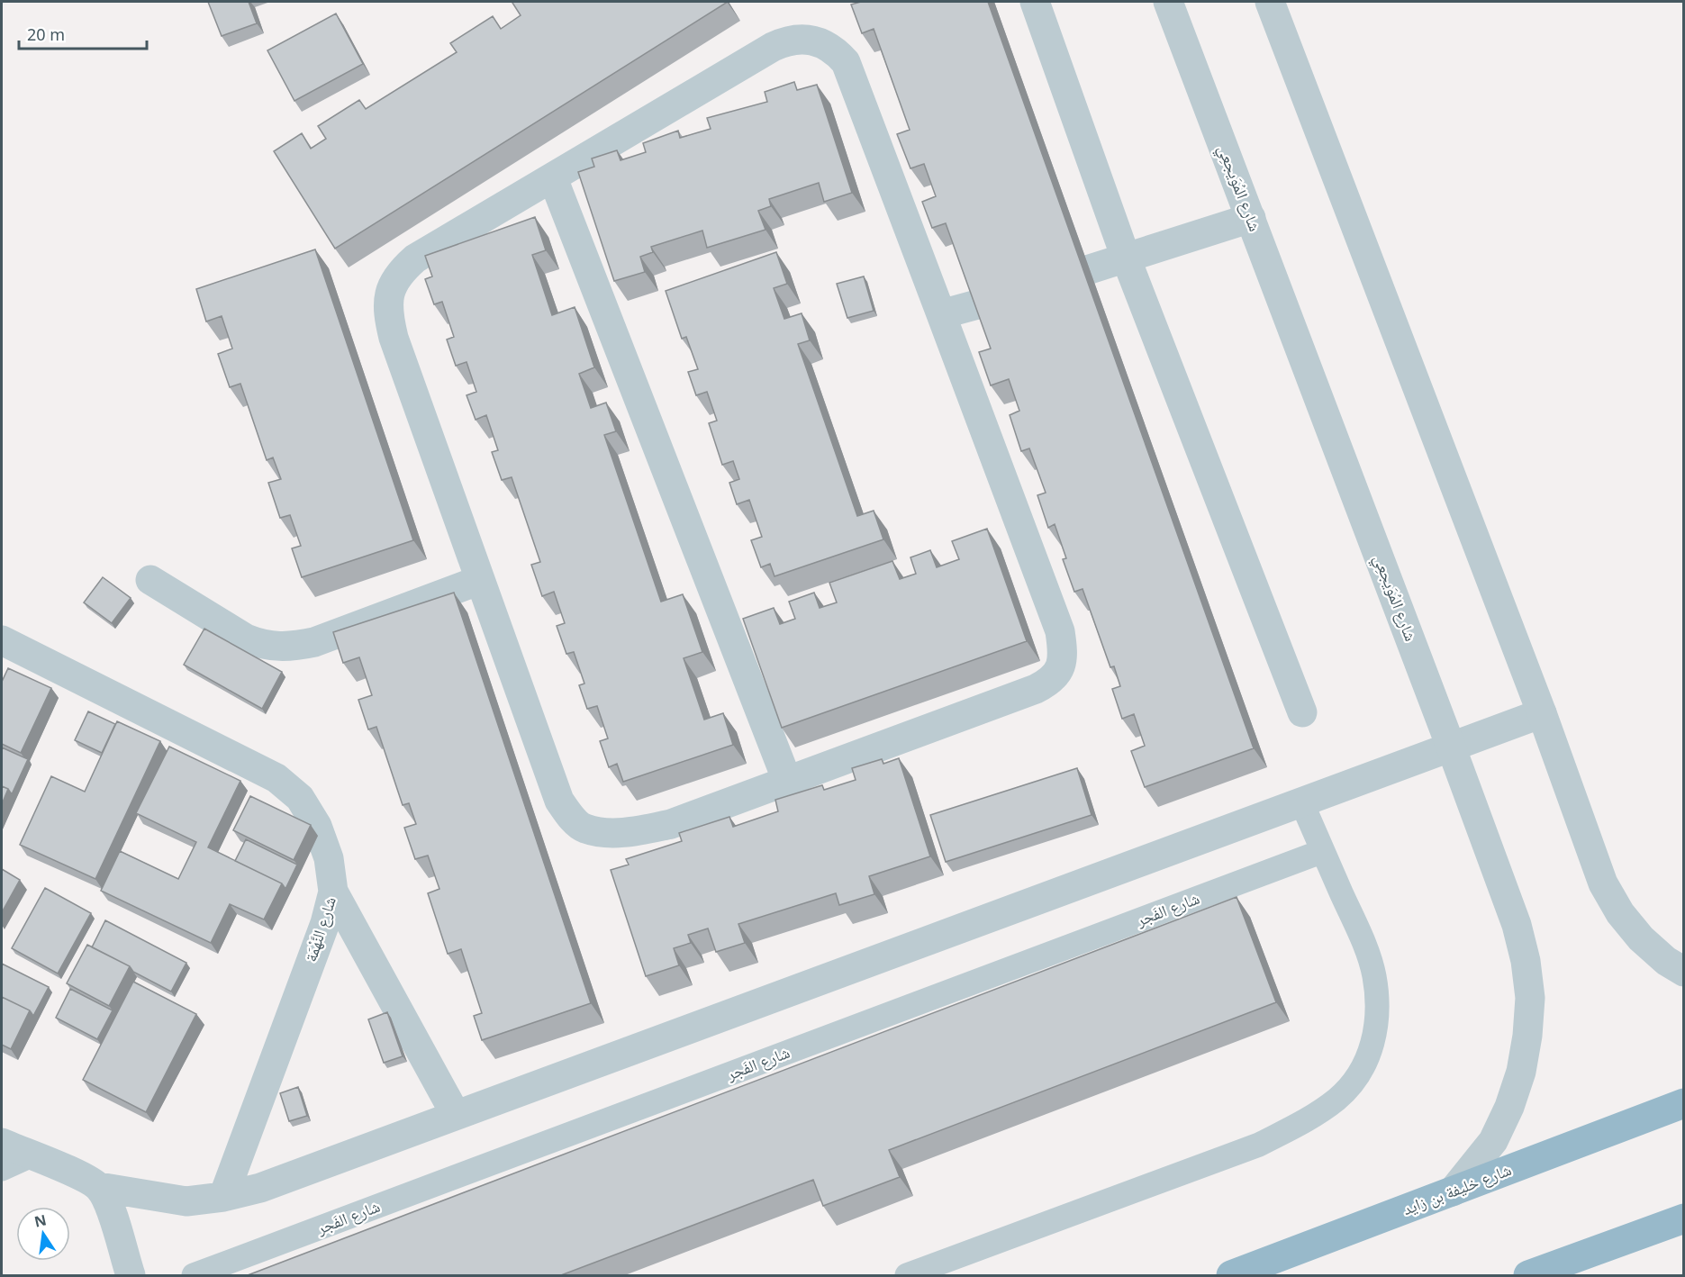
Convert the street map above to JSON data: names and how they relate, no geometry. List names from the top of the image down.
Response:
{
  "streets": {
    "highway": ["شارع خليفة بن زايد"],
    "street": ["شارع المُوَيجعِي", "شارع النَّهْمَة"],
    "lane": ["شارع الفَجر"]
  },
  "crossings": [
    ["شارع المُوَيجعِي", "شارع خليفة بن زايد"]
  ],
  "scale_bar": "20 m",
  "north": "top"
}
